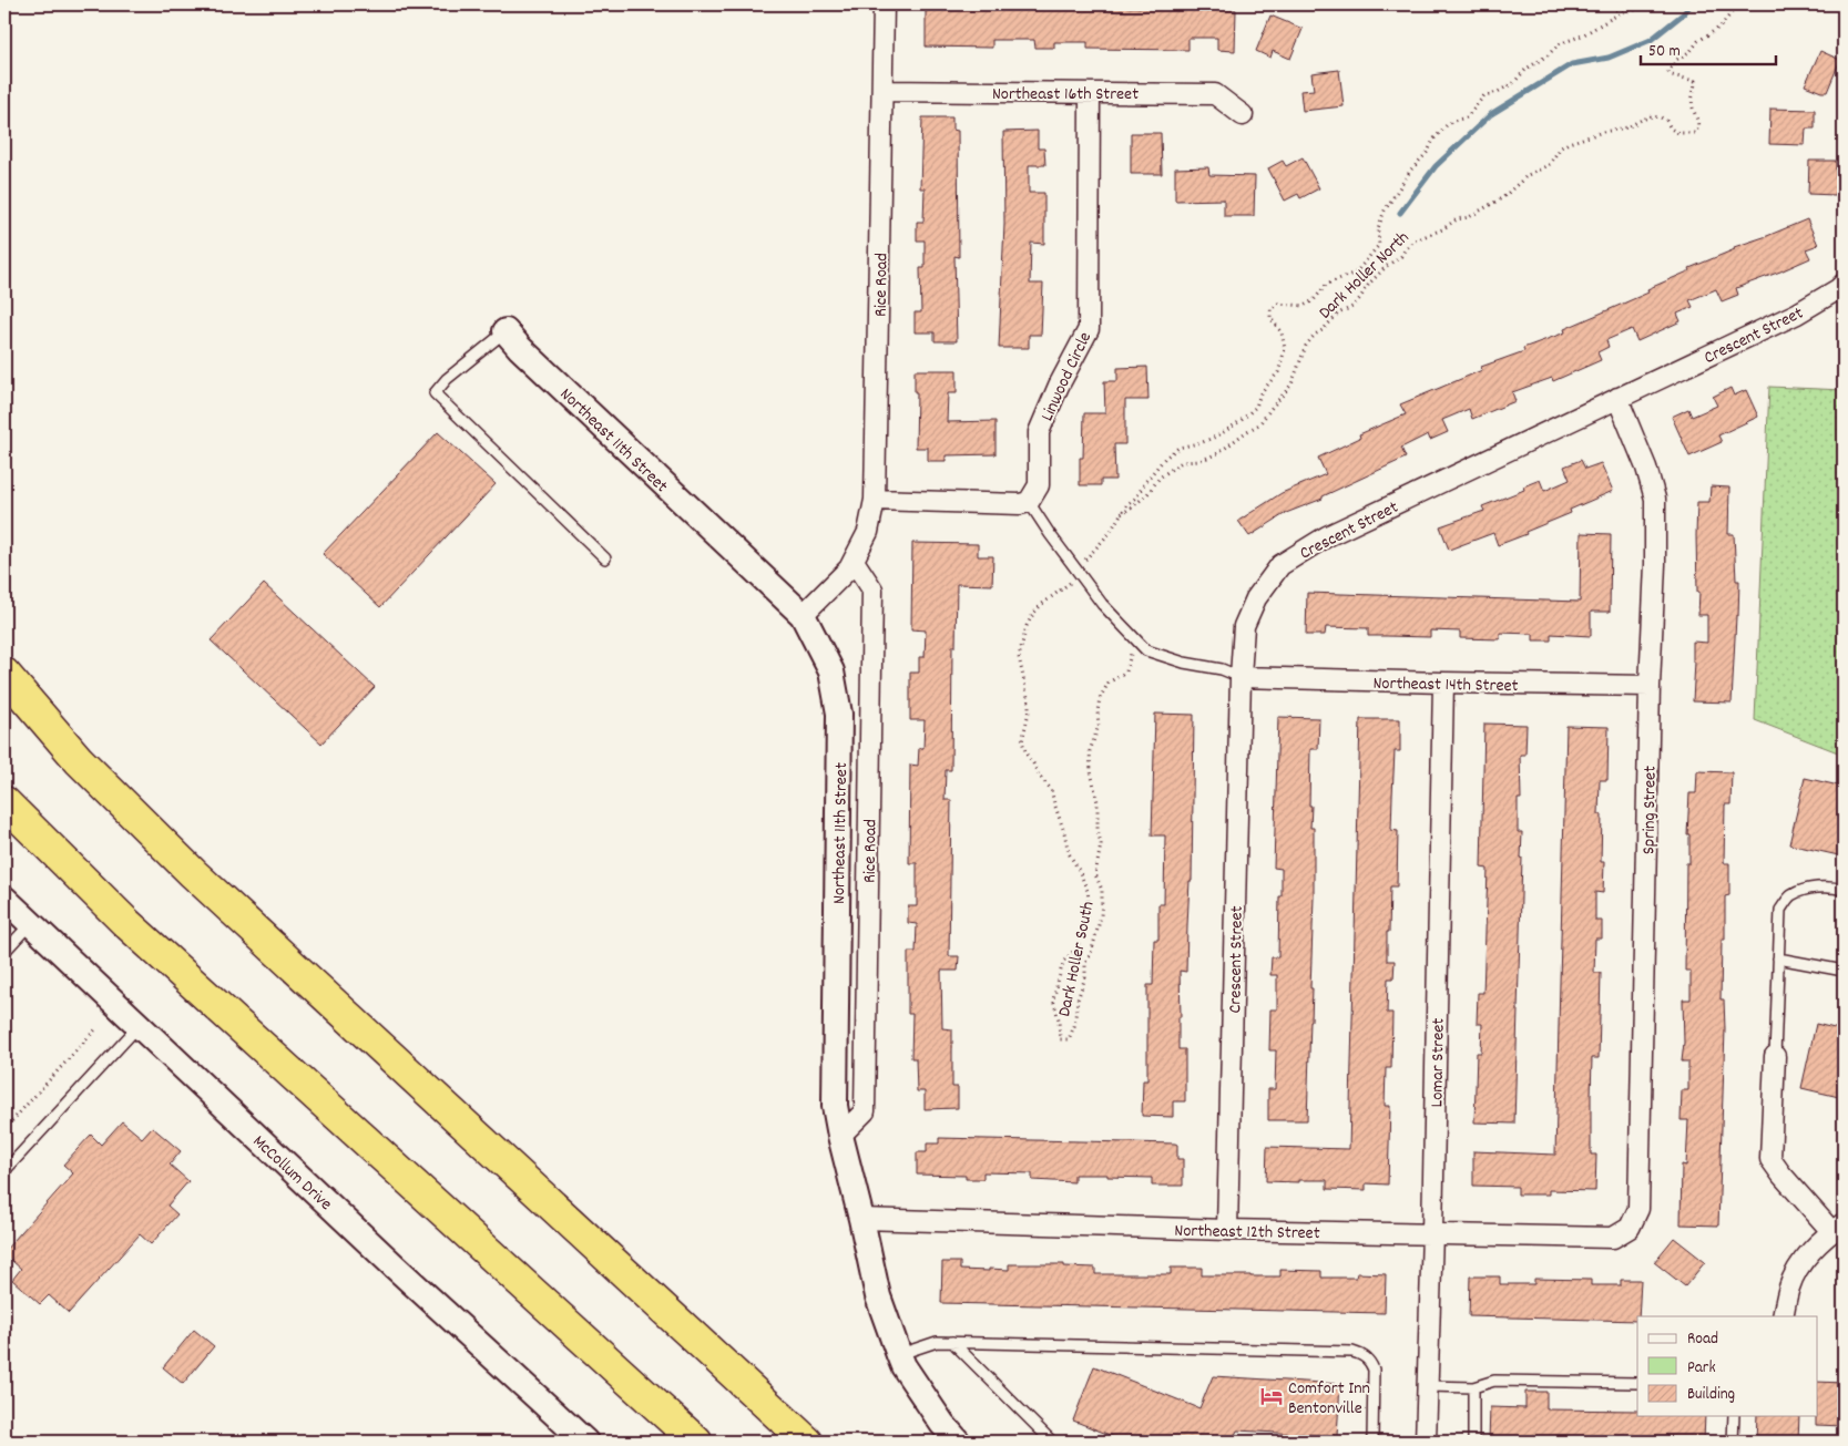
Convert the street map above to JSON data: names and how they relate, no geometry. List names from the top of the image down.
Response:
{
  "streets": {
    "street": [
      "Northeast 16th Street",
      "Rice Road",
      "Crescent Street",
      "Linwood Circle",
      "Northeast 11th Street",
      "Northeast 14th Street",
      "Spring Street",
      "Lomar Street",
      "McCollum Drive",
      "Northeast 12th Street"
    ],
    "path": ["Dark Holler North", "Dark Holler South"]
  },
  "crossings": [
    ["Northeast 16th Street", "Rice Road"],
    ["Northeast 16th Street", "Linwood Circle"],
    ["Rice Road", "Northeast 11th Street"],
    ["Crescent Street", "Northeast 14th Street"],
    ["Crescent Street", "Spring Street"],
    ["Crescent Street", "Northeast 12th Street"],
    ["Northeast 11th Street", "Northeast 12th Street"],
    ["Northeast 14th Street", "Spring Street"],
    ["Northeast 14th Street", "Lomar Street"],
    ["Spring Street", "Northeast 12th Street"],
    ["Lomar Street", "Northeast 12th Street"]
  ],
  "places": {
    "hotel": ["Comfort Inn Bentonville"]
  },
  "legend": ["Road", "Park", "Building"],
  "scale_bar": "50 m"
}
